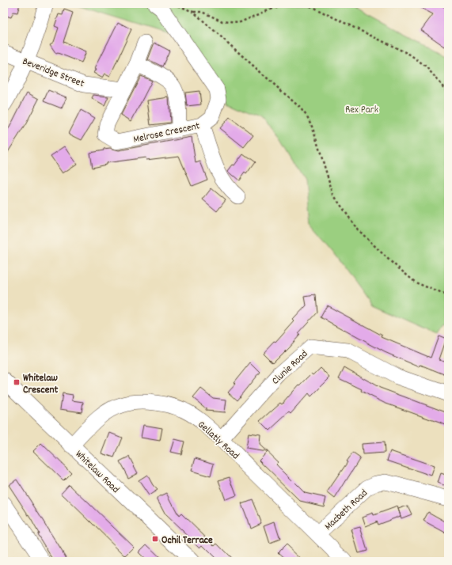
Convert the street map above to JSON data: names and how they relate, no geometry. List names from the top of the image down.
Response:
{
  "streets": {
    "street": [
      "Beveridge Street",
      "Melrose Crescent",
      "Clunie Road",
      "Gellatly Road",
      "Whitelaw Road",
      "Macbeth Road"
    ]
  },
  "crossings": [
    ["Beveridge Street", "Melrose Crescent"],
    ["Clunie Road", "Gellatly Road"],
    ["Gellatly Road", "Whitelaw Road"],
    ["Gellatly Road", "Macbeth Road"]
  ],
  "parks": ["Rex Park"],
  "places": {
    "transit": ["Whitelaw Crescent", "Ochil Terrace"]
  }
}
